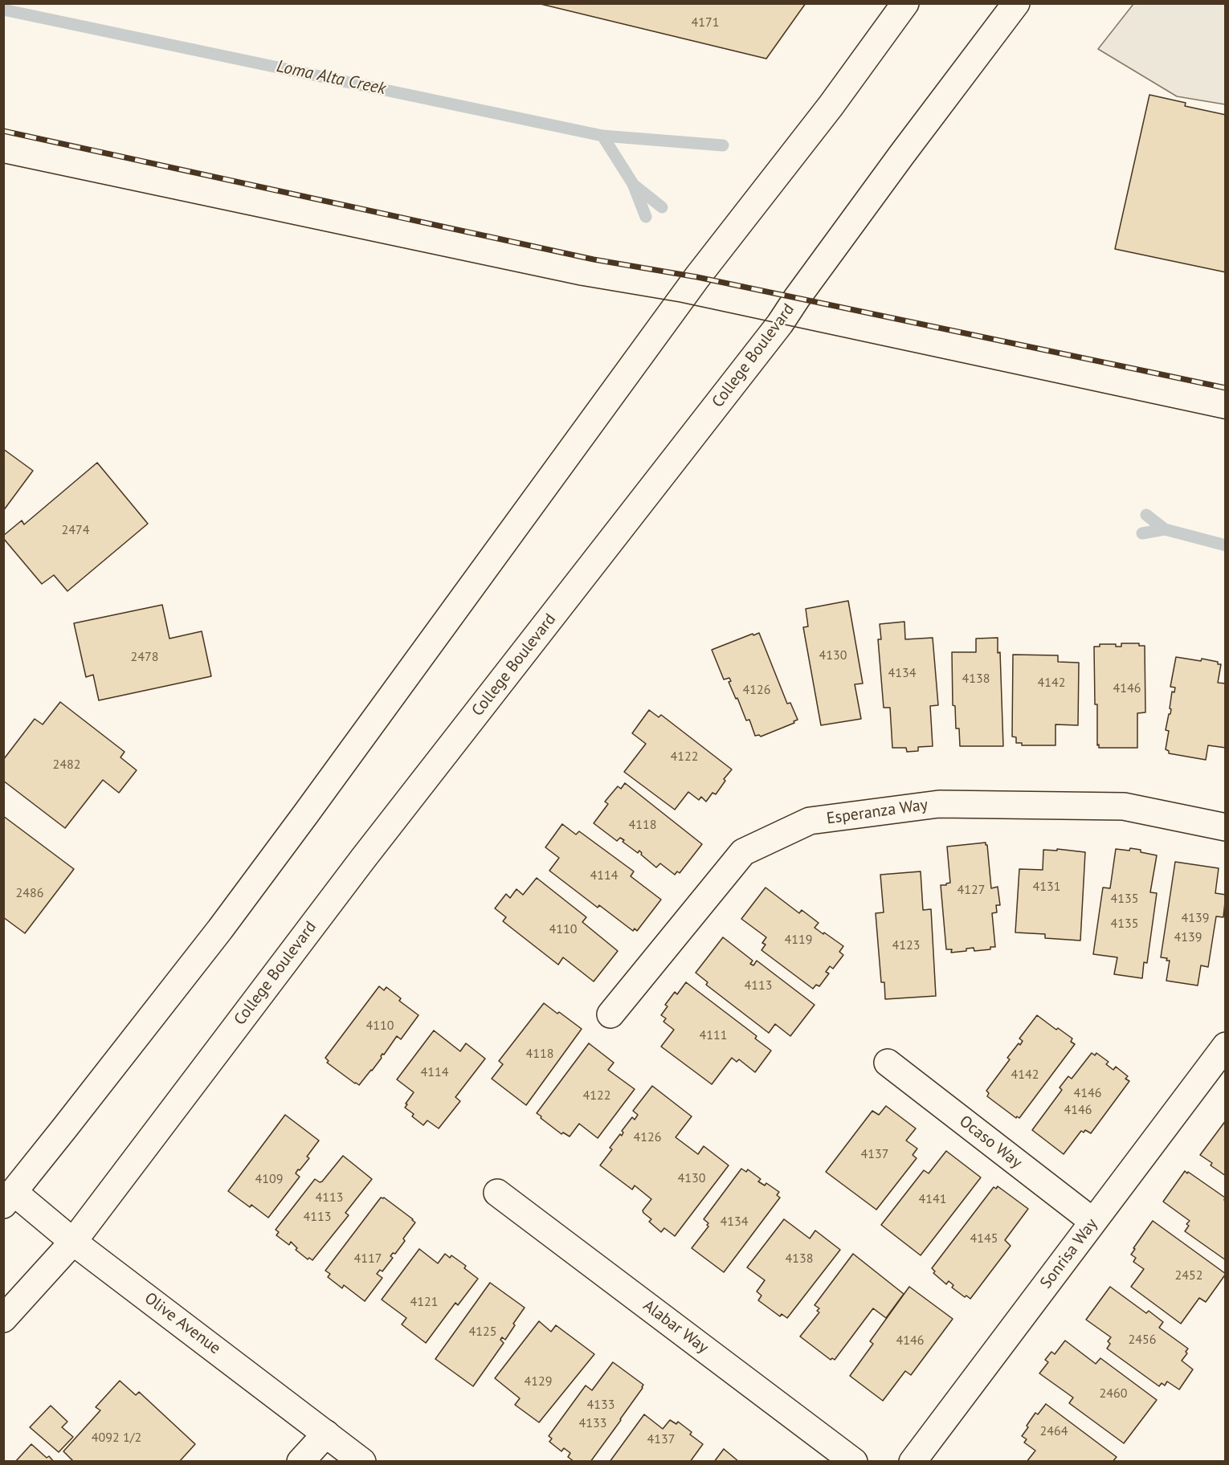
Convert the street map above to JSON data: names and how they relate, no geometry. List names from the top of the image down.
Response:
{
  "streets": {
    "main road": [
      "College Boulevard",
      "Esperanza Way",
      "Ocaso Way",
      "Sonrisa Way",
      "Olive Avenue",
      "Alabar Way"
    ]
  },
  "crossings": [
    ["College Boulevard", "Olive Avenue"],
    ["Ocaso Way", "Sonrisa Way"]
  ],
  "water": ["Loma Alta Creek"],
  "house_numbers": [
    "4171",
    "2474",
    "4130",
    "2478",
    "4134",
    "4138",
    "4142",
    "4146",
    "4126",
    "4122",
    "2482",
    "4118",
    "4114",
    "4131",
    "4127",
    "2486",
    "4135",
    "4139",
    "4135",
    "4110",
    "4139",
    "4119",
    "4123",
    "4113",
    "4110",
    "4111",
    "4118",
    "4114",
    "4142",
    "4146",
    "4122",
    "4146",
    "4126",
    "4137",
    "4130",
    "4109",
    "4113",
    "4141",
    "4113",
    "4134",
    "4145",
    "4117",
    "4138",
    "2452",
    "4121",
    "4125",
    "2456",
    "4146",
    "4129",
    "2460",
    "4133",
    "4133",
    "2464",
    "4092 1/2",
    "4137"
  ]
}
